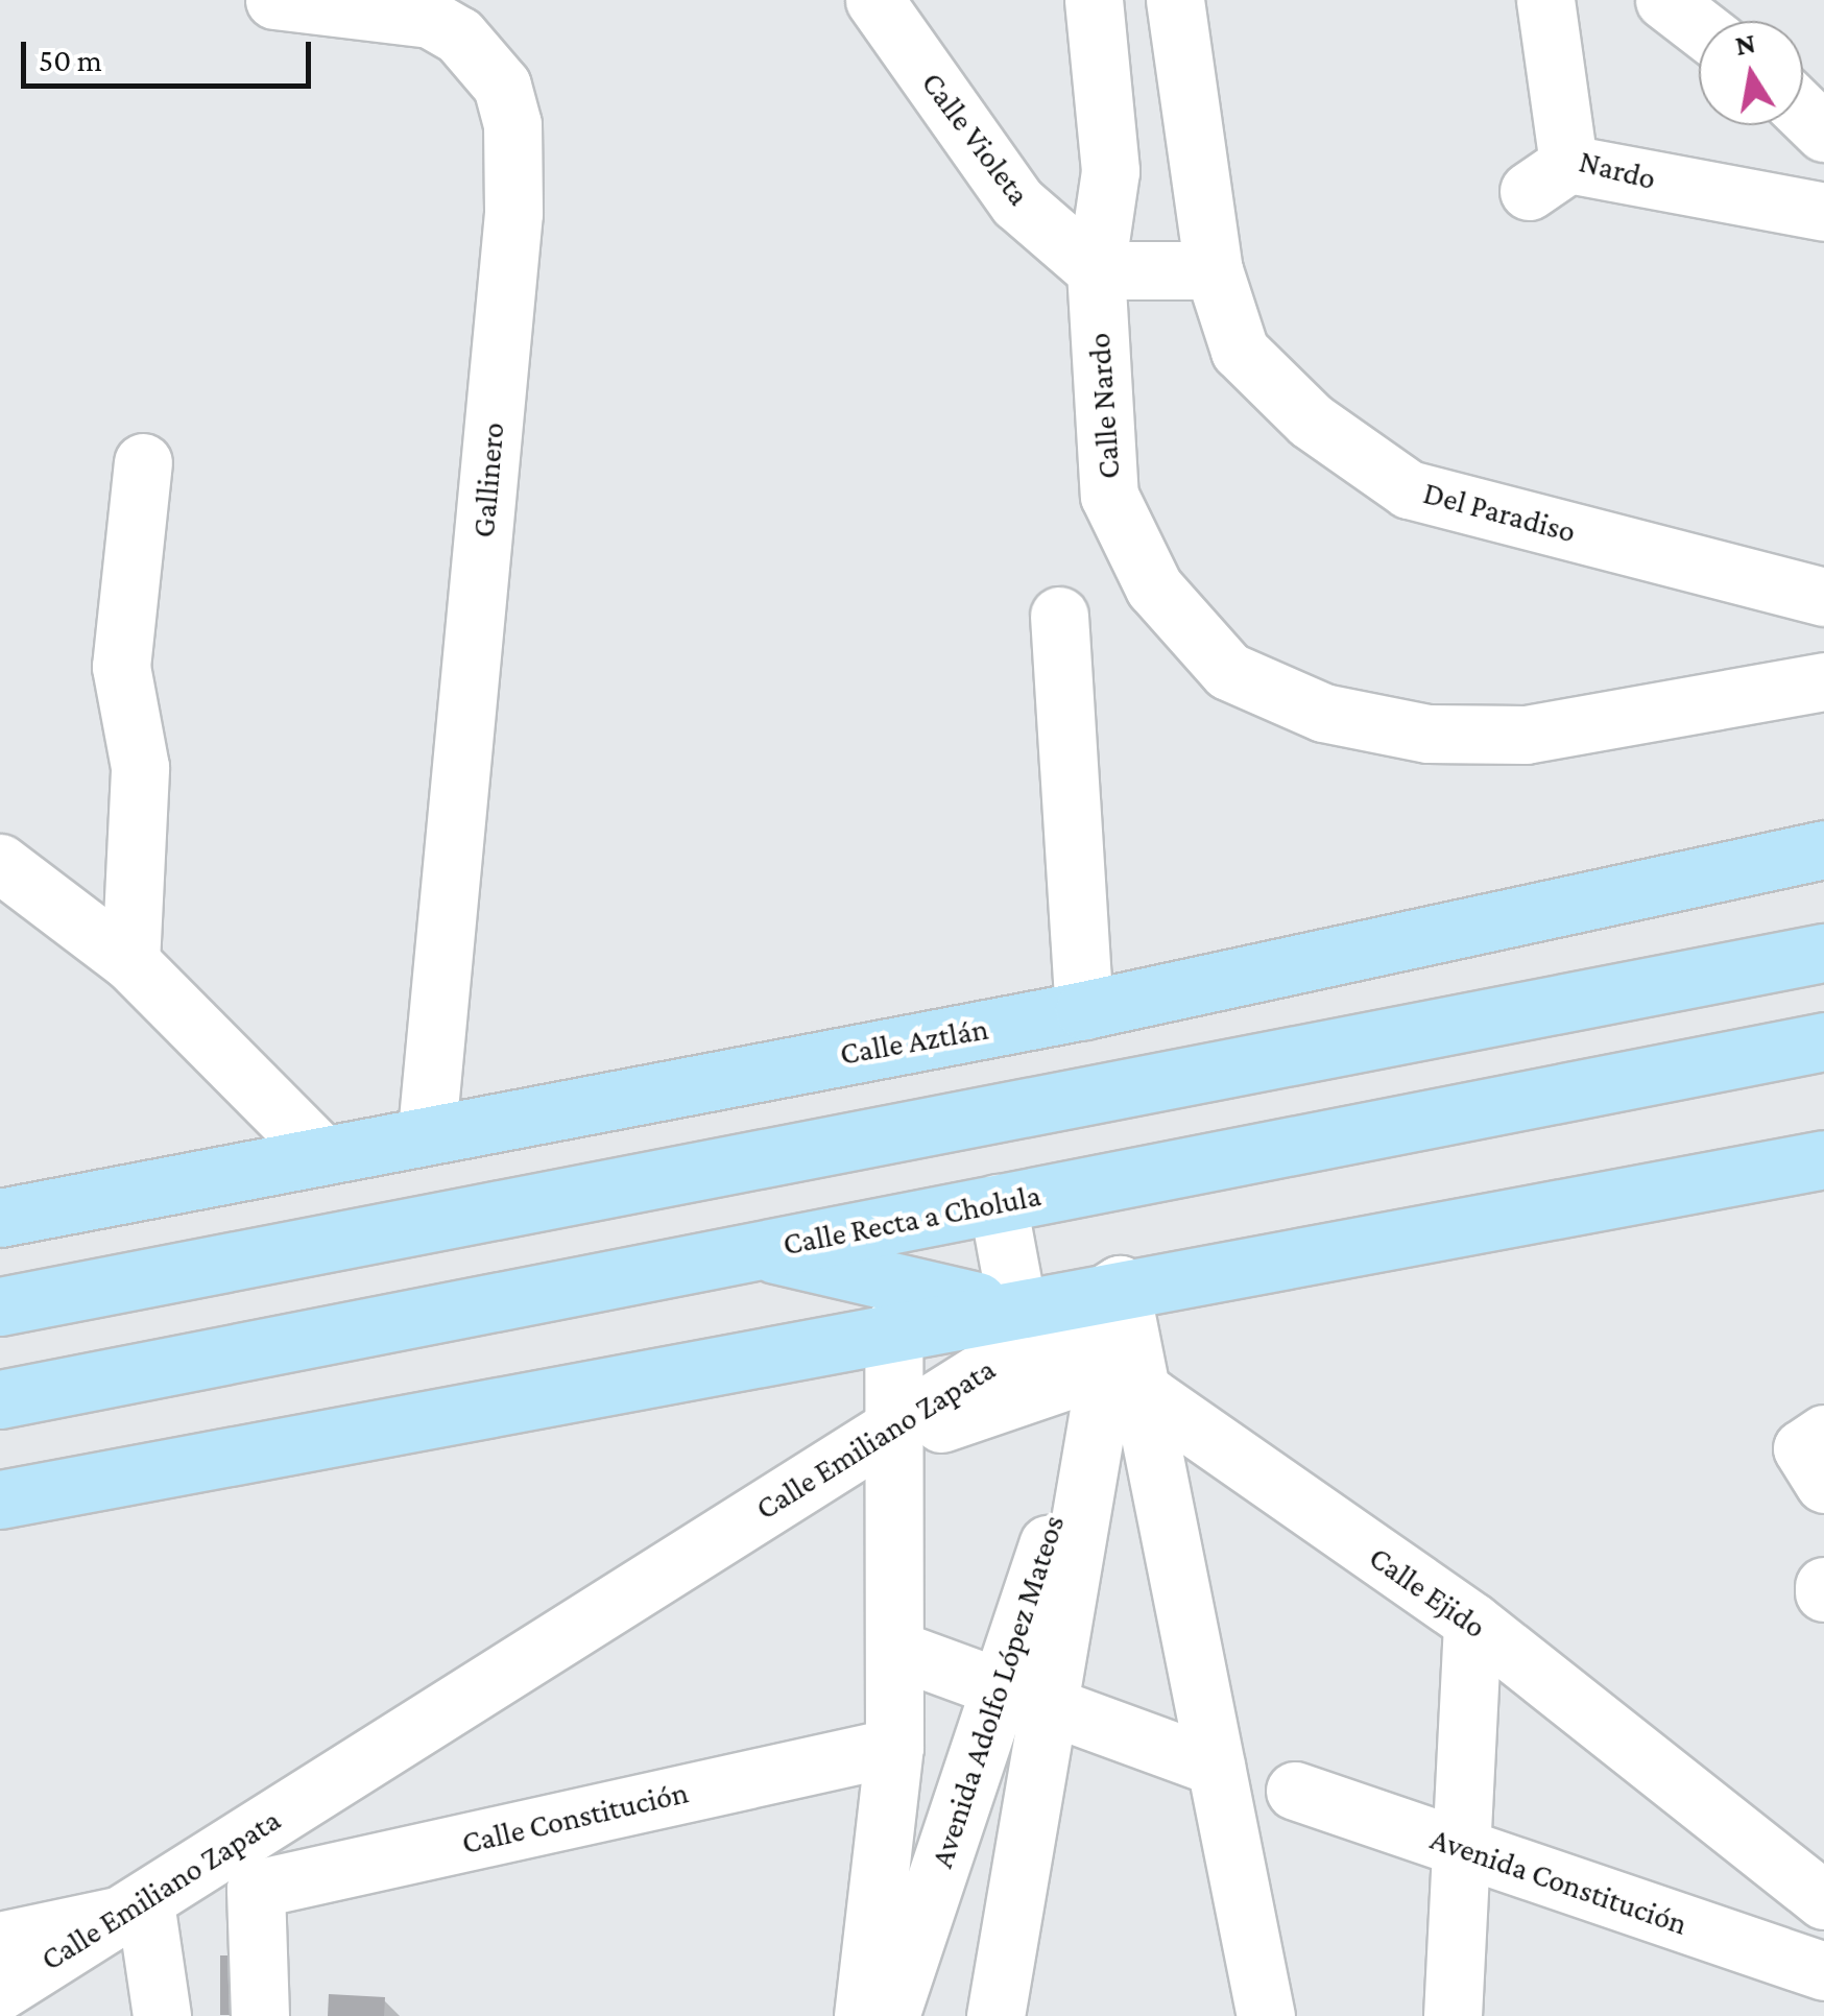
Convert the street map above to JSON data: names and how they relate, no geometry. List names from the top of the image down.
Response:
{
  "streets": {
    "main road": ["Calle Aztlán", "Calle Recta a Cholula"],
    "street": [
      "Calle Violeta",
      "Nardo",
      "Calle Nardo",
      "Gallinero",
      "Del Paradiso",
      "Calle Emiliano Zapata",
      "Calle Ejido",
      "Avenida Adolfo López Mateos",
      "Calle Constitución",
      "Avenida Constitución"
    ]
  },
  "crossings": [
    ["Calle Violeta", "Calle Nardo"],
    ["Gallinero", "Calle Aztlán"],
    ["Calle Emiliano Zapata", "Calle Ejido"],
    ["Calle Emiliano Zapata", "Avenida Adolfo López Mateos"],
    ["Calle Ejido", "Avenida Adolfo López Mateos"],
    ["Avenida Adolfo López Mateos", "Calle Constitución"]
  ],
  "scale_bar": "50 m",
  "north": "top"
}
